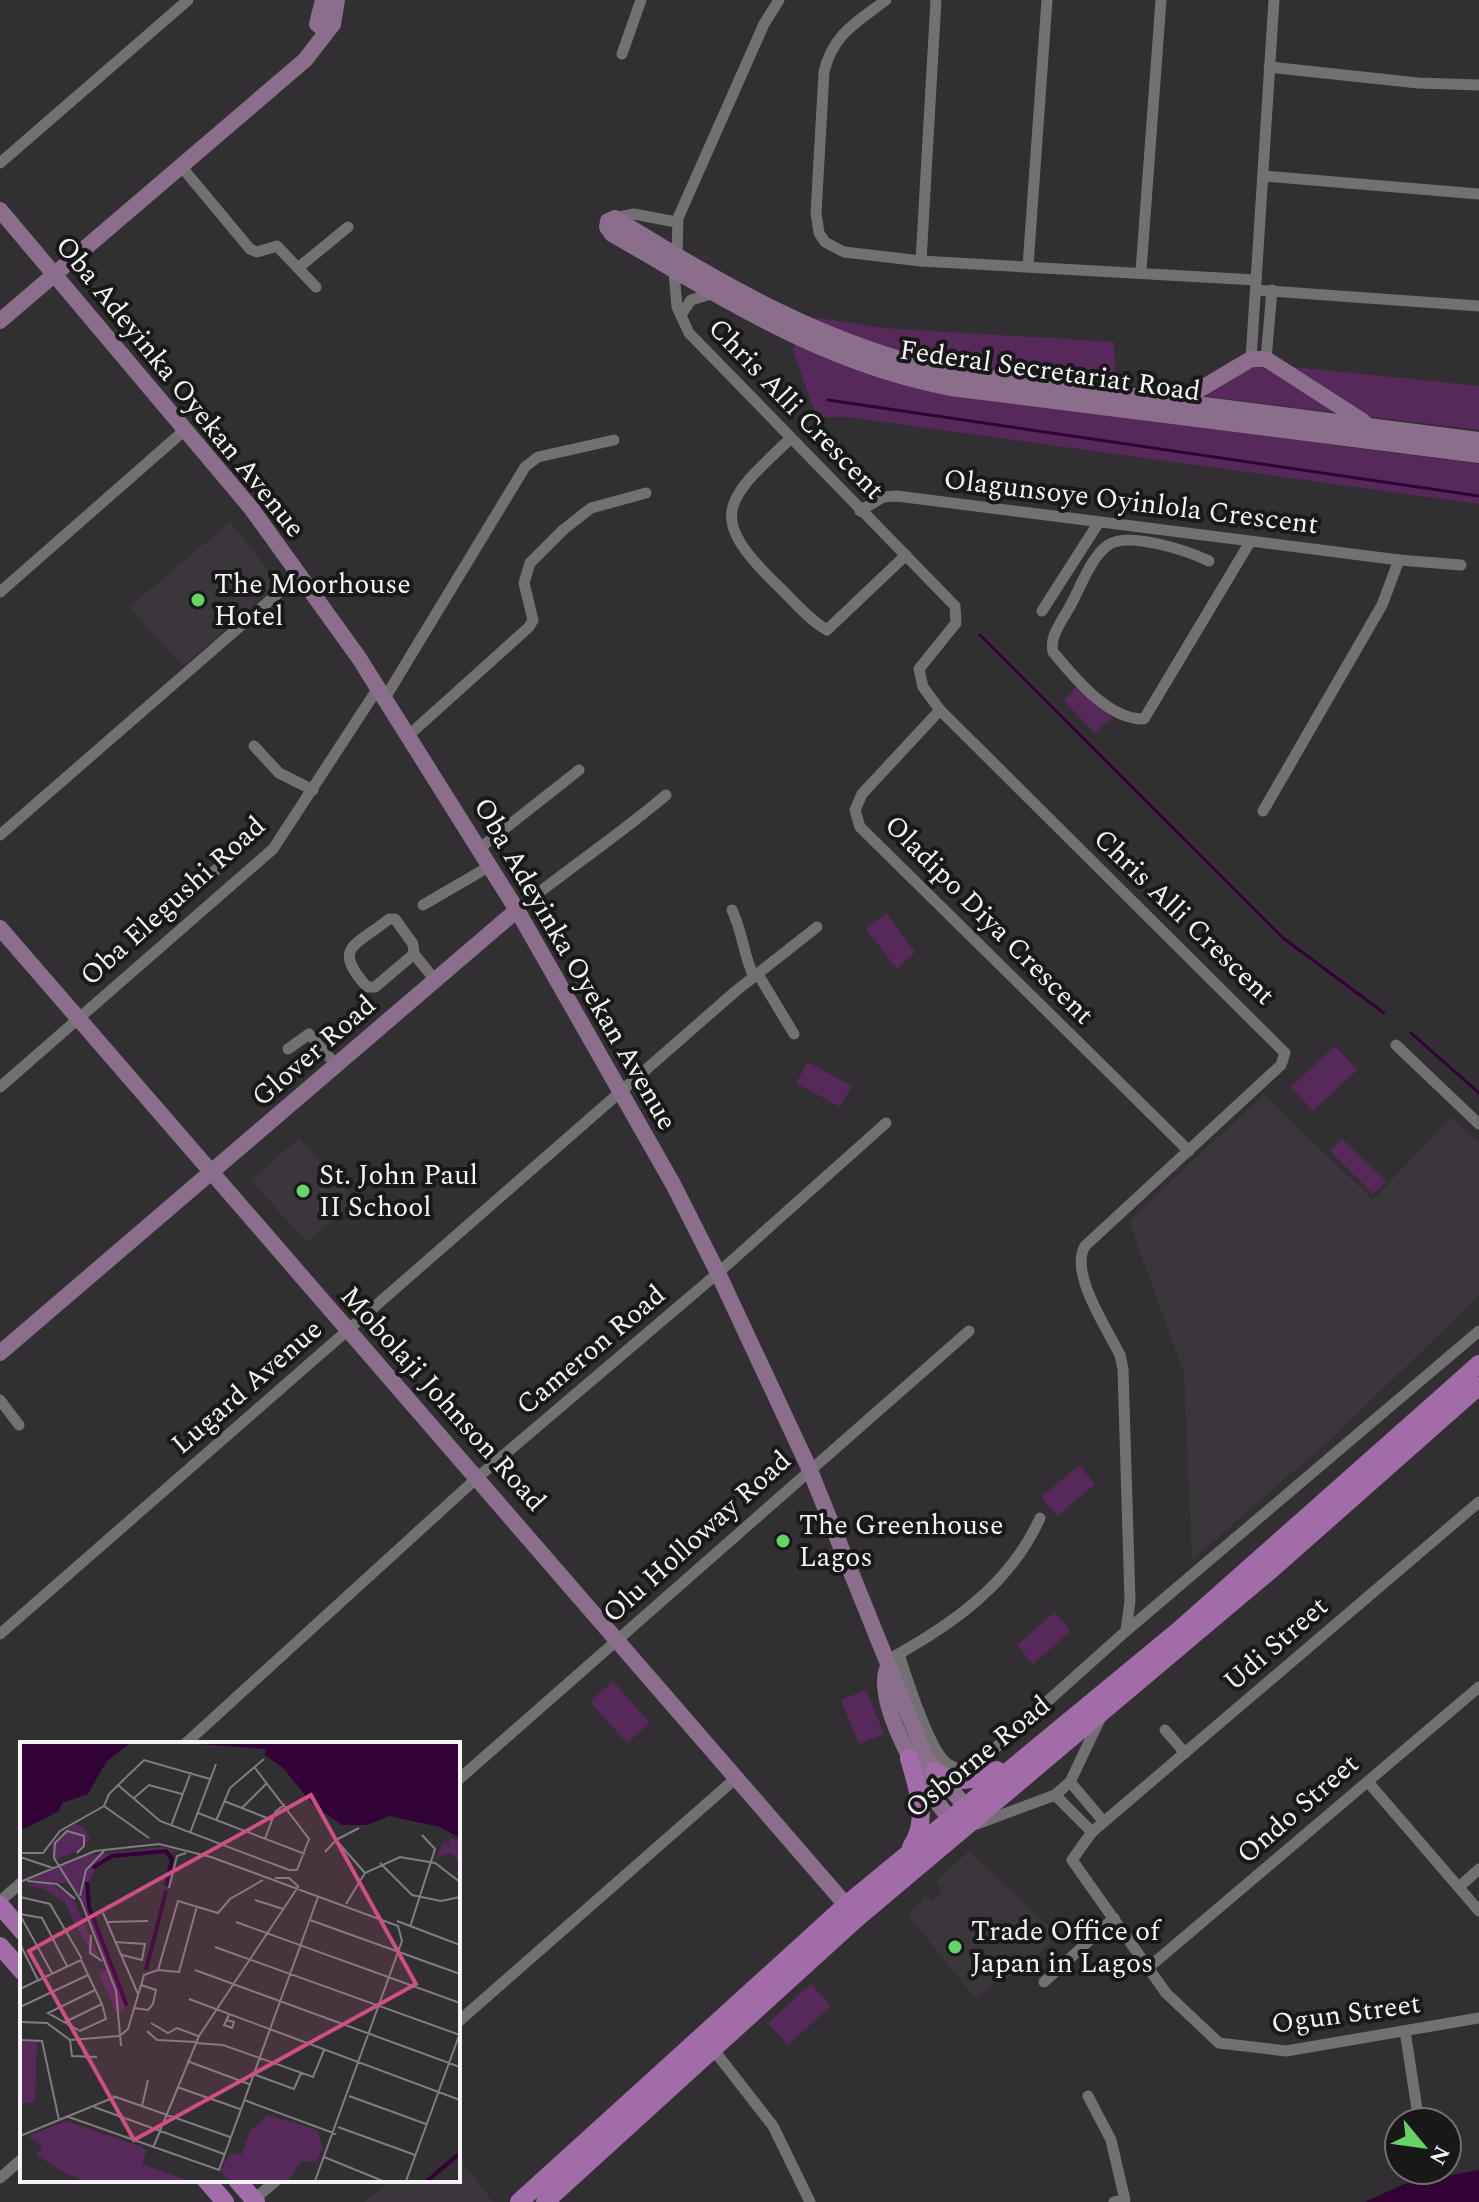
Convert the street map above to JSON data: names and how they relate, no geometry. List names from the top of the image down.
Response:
{
  "streets": {
    "main road": [
      "Federal Secretariat Road",
      "Oba Adeyinka Oyekan Avenue",
      "Glover Road",
      "Mobolaji Johnson Road",
      "Osborne Road"
    ],
    "street": [
      "Chris Alli Crescent",
      "Olagunsoye Oyinlola Crescent",
      "Oba Elegushi Road",
      "Oladipo Diya Crescent",
      "Cameron Road",
      "Lugard Avenue",
      "Olu Holloway Road",
      "Udi Street",
      "Ondo Street",
      "Ogun Street"
    ]
  },
  "crossings": [
    ["Federal Secretariat Road", "Chris Alli Crescent"],
    ["Oba Adeyinka Oyekan Avenue", "Oba Elegushi Road"],
    ["Oba Adeyinka Oyekan Avenue", "Glover Road"],
    ["Oba Adeyinka Oyekan Avenue", "Cameron Road"],
    ["Oba Adeyinka Oyekan Avenue", "Lugard Avenue"],
    ["Oba Adeyinka Oyekan Avenue", "Olu Holloway Road"],
    ["Oba Adeyinka Oyekan Avenue", "Osborne Road"],
    ["Chris Alli Crescent", "Olagunsoye Oyinlola Crescent"],
    ["Chris Alli Crescent", "Oladipo Diya Crescent"],
    ["Oba Elegushi Road", "Mobolaji Johnson Road"],
    ["Glover Road", "Mobolaji Johnson Road"],
    ["Cameron Road", "Mobolaji Johnson Road"],
    ["Lugard Avenue", "Mobolaji Johnson Road"],
    ["Mobolaji Johnson Road", "Olu Holloway Road"],
    ["Mobolaji Johnson Road", "Osborne Road"],
    ["Udi Street", "Ogun Street"],
    ["Ondo Street", "Ogun Street"]
  ],
  "places": [
    "The Moorhouse Hotel",
    "St. John Paul II School",
    "The Greenhouse Lagos",
    "Trade Office of Japan in Lagos"
  ],
  "north": "bottom right"
}
